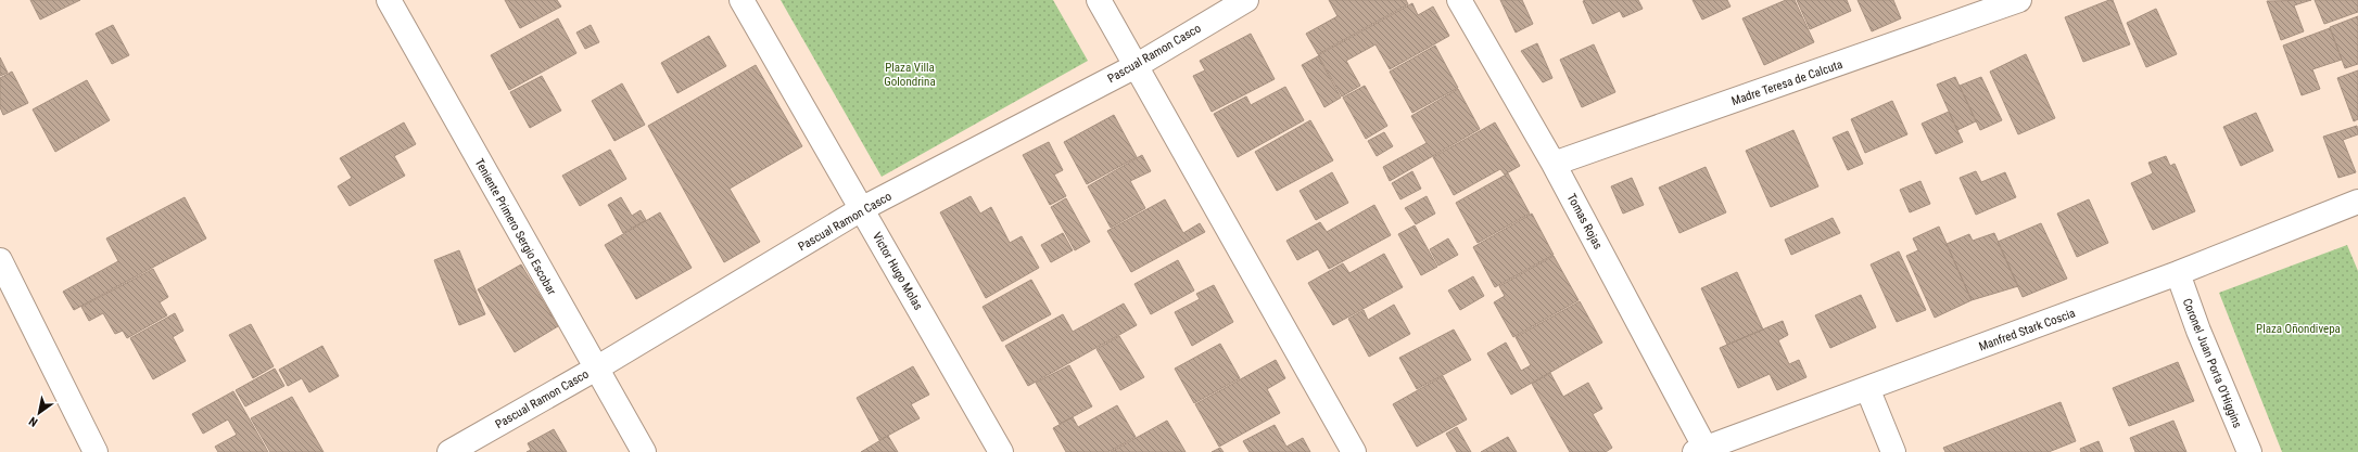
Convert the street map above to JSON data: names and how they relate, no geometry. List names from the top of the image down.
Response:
{
  "streets": {
    "street": [
      "Pascual Ramon Casco",
      "Madre Teresa de Calcuta",
      "Tomas Rojas",
      "Teniente Primero Sergio Escobar",
      "Victor Hugo Molas",
      "Manfred Stark Coscia",
      "Coronel Juan Porta O'Higgins"
    ]
  },
  "crossings": [
    ["Pascual Ramon Casco", "Teniente Primero Sergio Escobar"],
    ["Pascual Ramon Casco", "Victor Hugo Molas"],
    ["Madre Teresa de Calcuta", "Tomas Rojas"],
    ["Tomas Rojas", "Manfred Stark Coscia"],
    ["Manfred Stark Coscia", "Coronel Juan Porta O'Higgins"]
  ],
  "parks": ["Plaza Villa Golondrina", "Plaza Oñondivepa"],
  "north": "bottom left"
}
